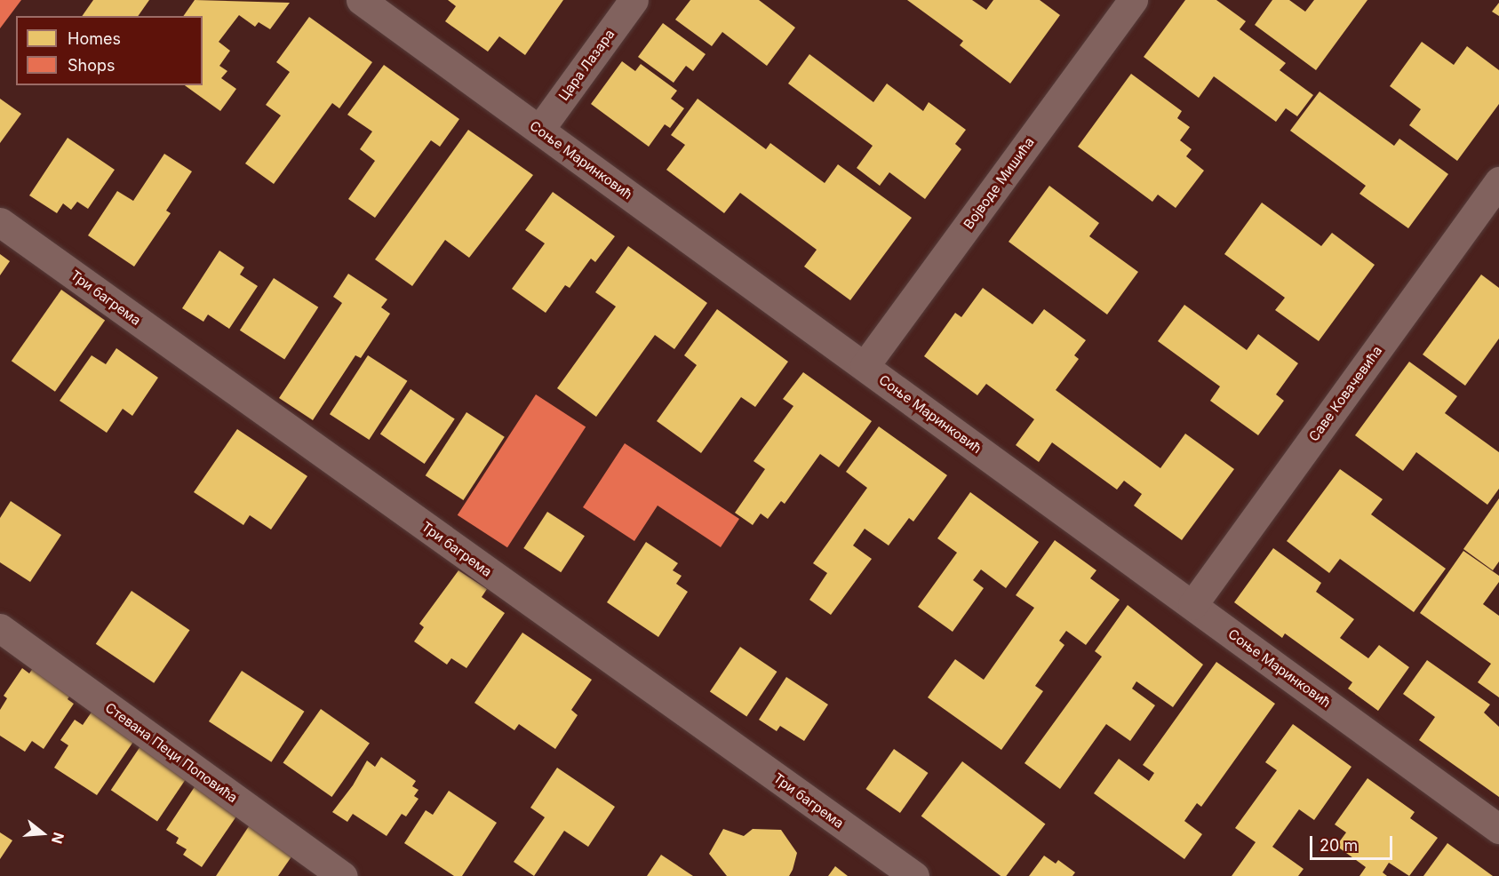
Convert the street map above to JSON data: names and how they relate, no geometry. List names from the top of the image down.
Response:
{
  "streets": {
    "street": [
      "Цара Лазара",
      "Соње Маринковић",
      "Војводе Мишића",
      "Три багрема",
      "Саве Ковачевића",
      "Стевана Пеци Поповића"
    ]
  },
  "crossings": [
    ["Цара Лазара", "Соње Маринковић"],
    ["Соње Маринковић", "Војводе Мишића"],
    ["Соње Маринковић", "Саве Ковачевића"]
  ],
  "legend": ["Homes", "Shops"],
  "scale_bar": "20 m",
  "north": "right"
}
